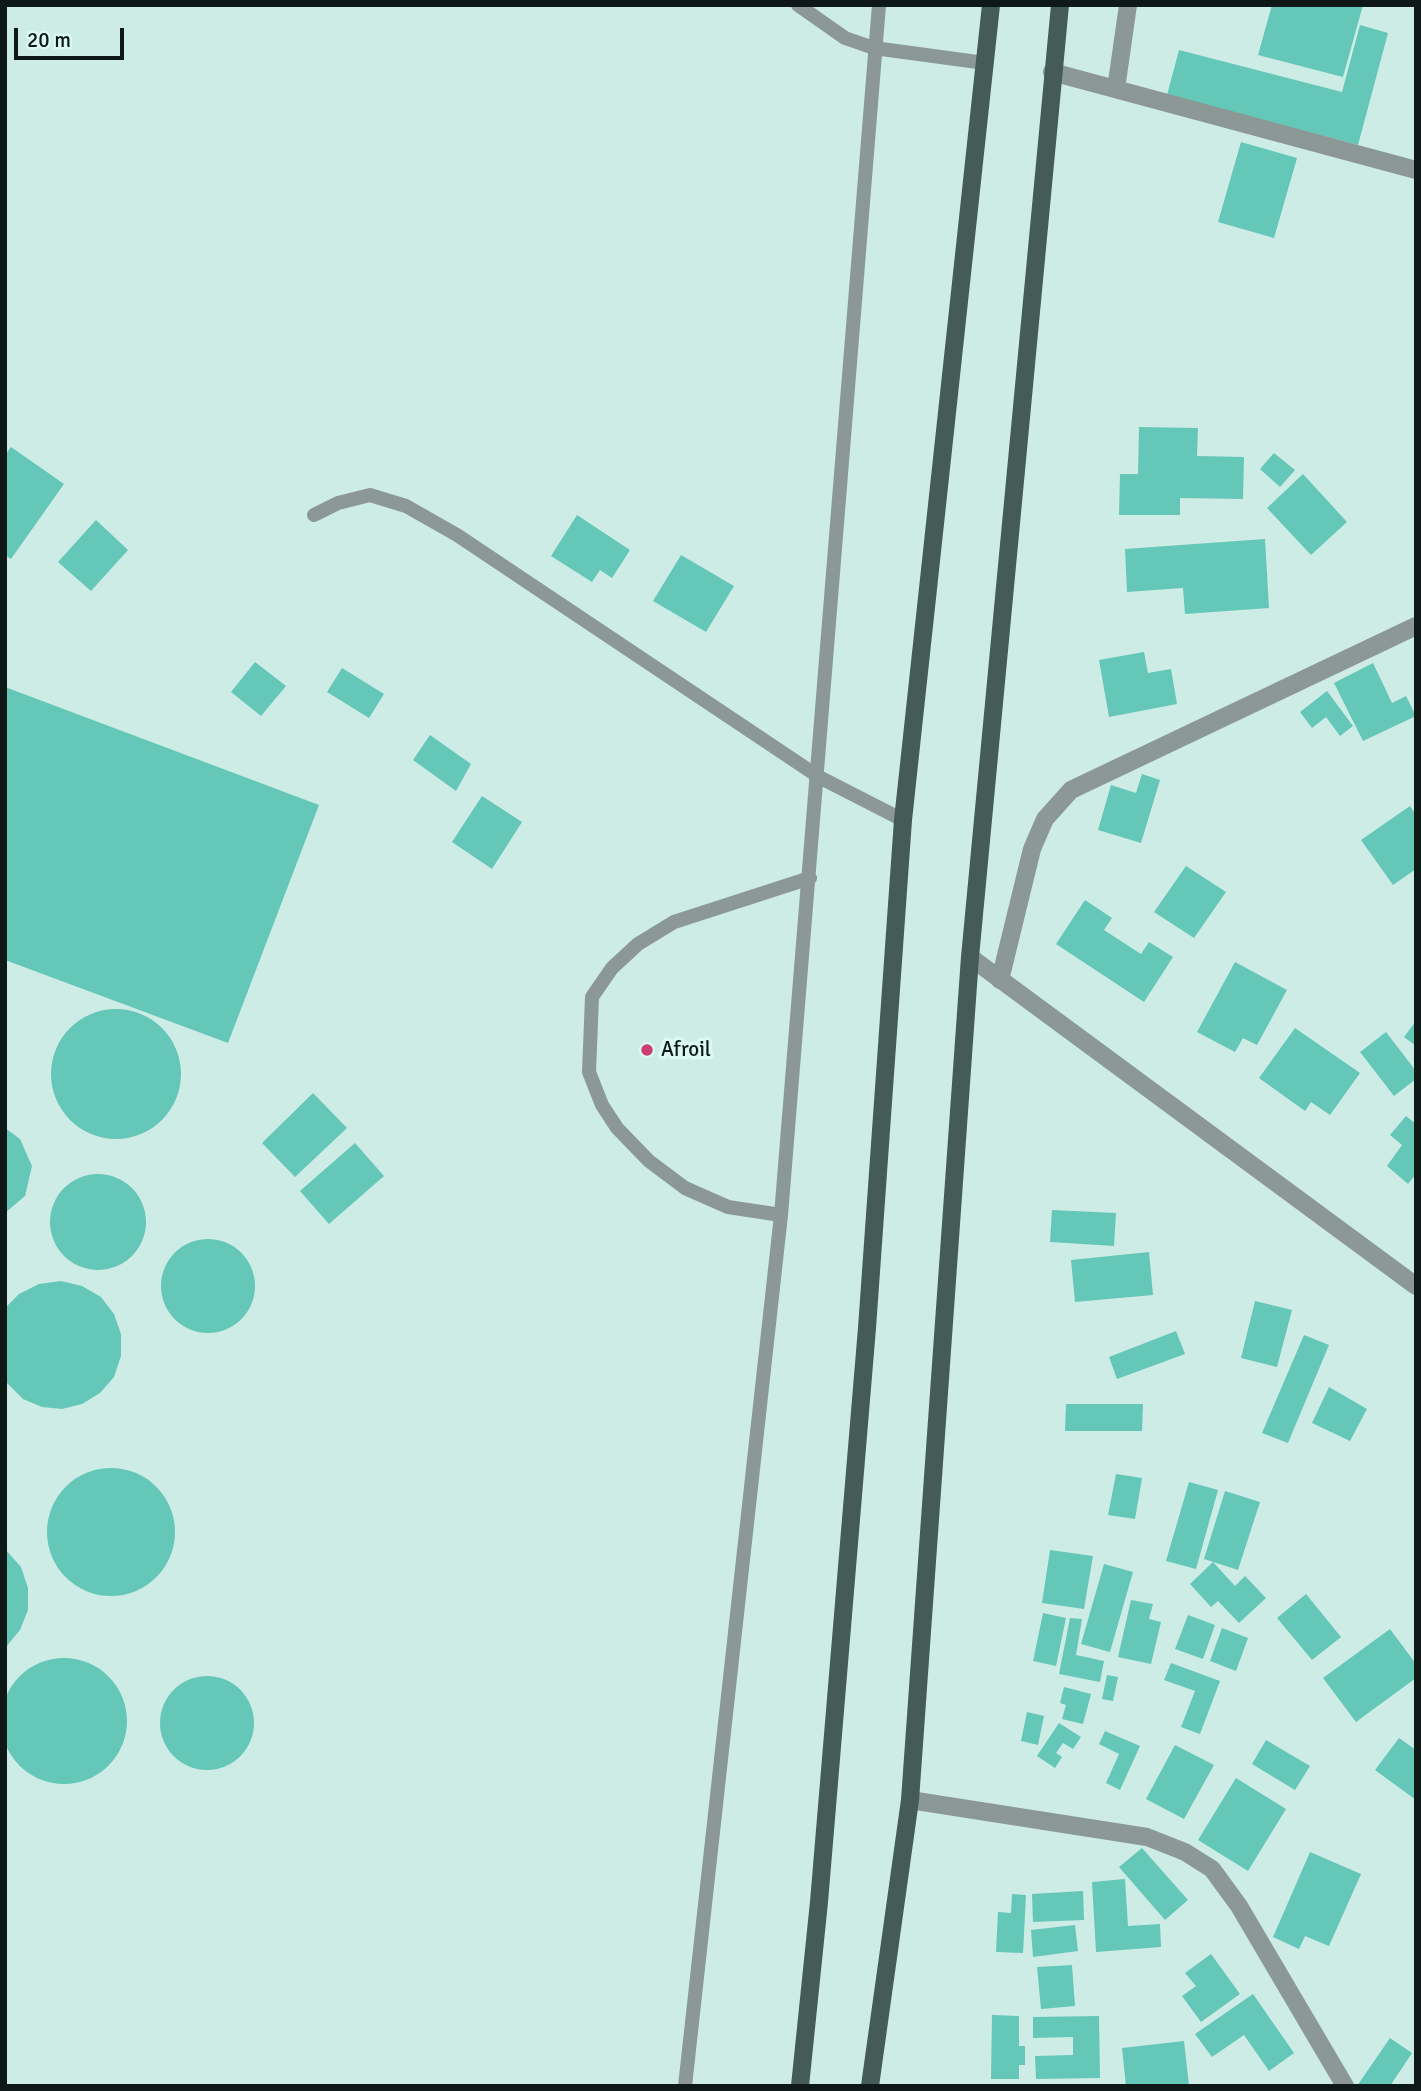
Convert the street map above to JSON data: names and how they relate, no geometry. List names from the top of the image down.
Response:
{
  "places": ["Afroil"],
  "scale_bar": "20 m"
}
